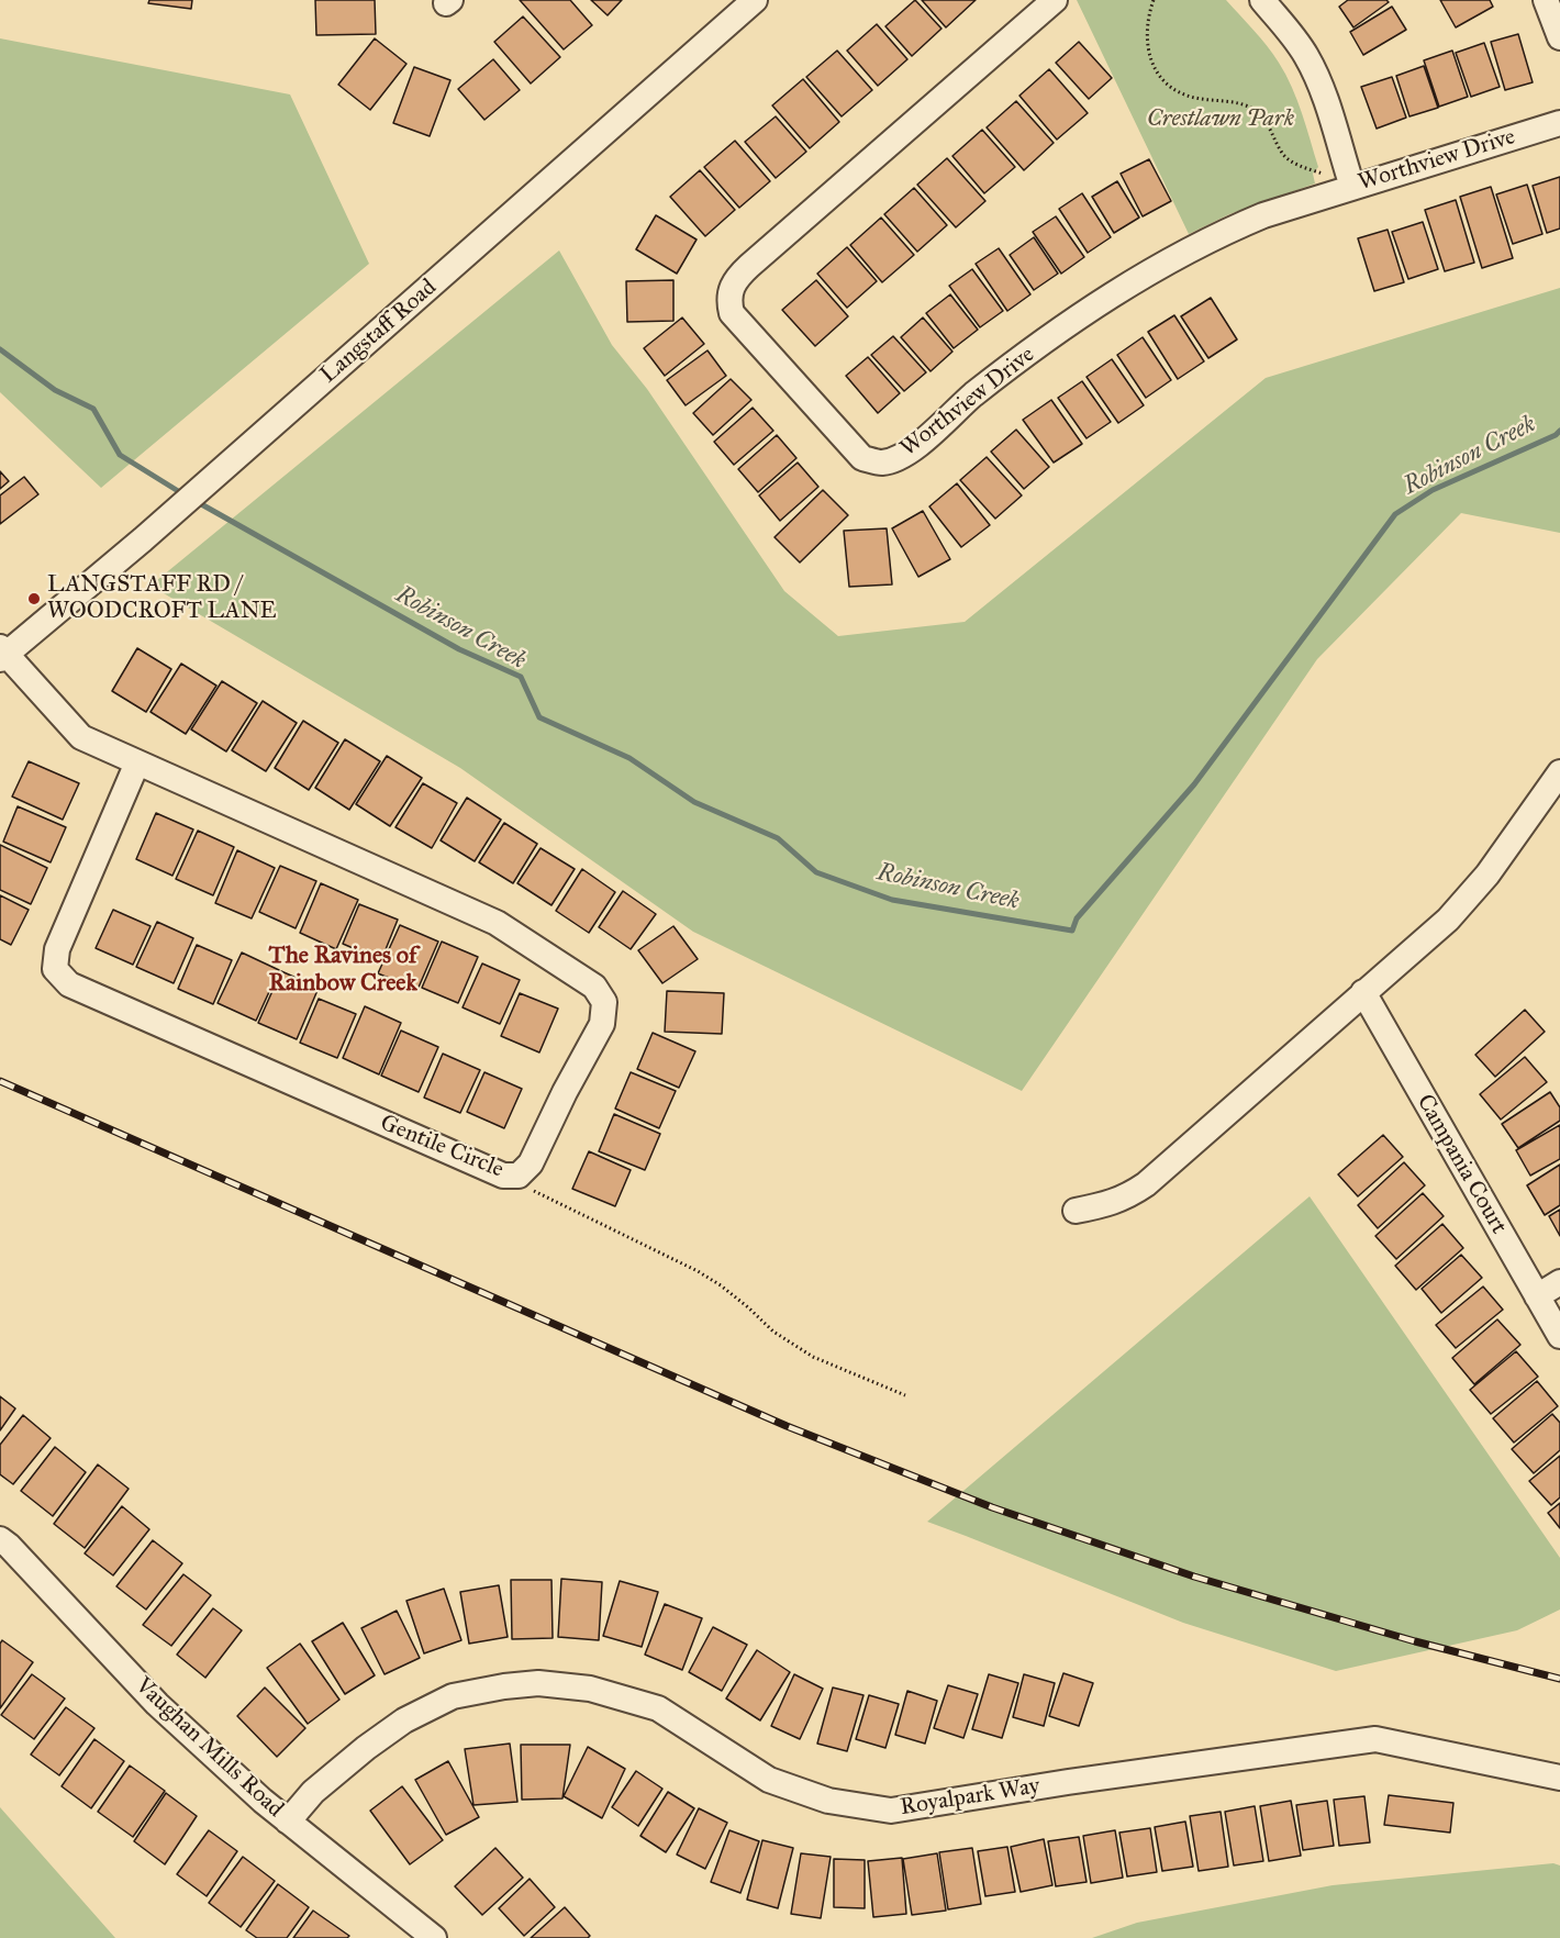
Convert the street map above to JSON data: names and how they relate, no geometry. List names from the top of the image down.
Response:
{
  "streets": {
    "street": [
      "Worthview Drive",
      "Langstaff Road",
      "Gentile Circle",
      "Campania Court",
      "Vaughan Mills Road",
      "Royalpark Way"
    ]
  },
  "crossings": [
    ["Langstaff Road", "Gentile Circle"],
    ["Vaughan Mills Road", "Royalpark Way"]
  ],
  "districts": ["The Ravines of Rainbow Creek"],
  "water": ["Robinson Creek"],
  "parks": ["Crestlawn Park"],
  "places": ["LANGSTAFF RD / WOODCROFT LANE"]
}
